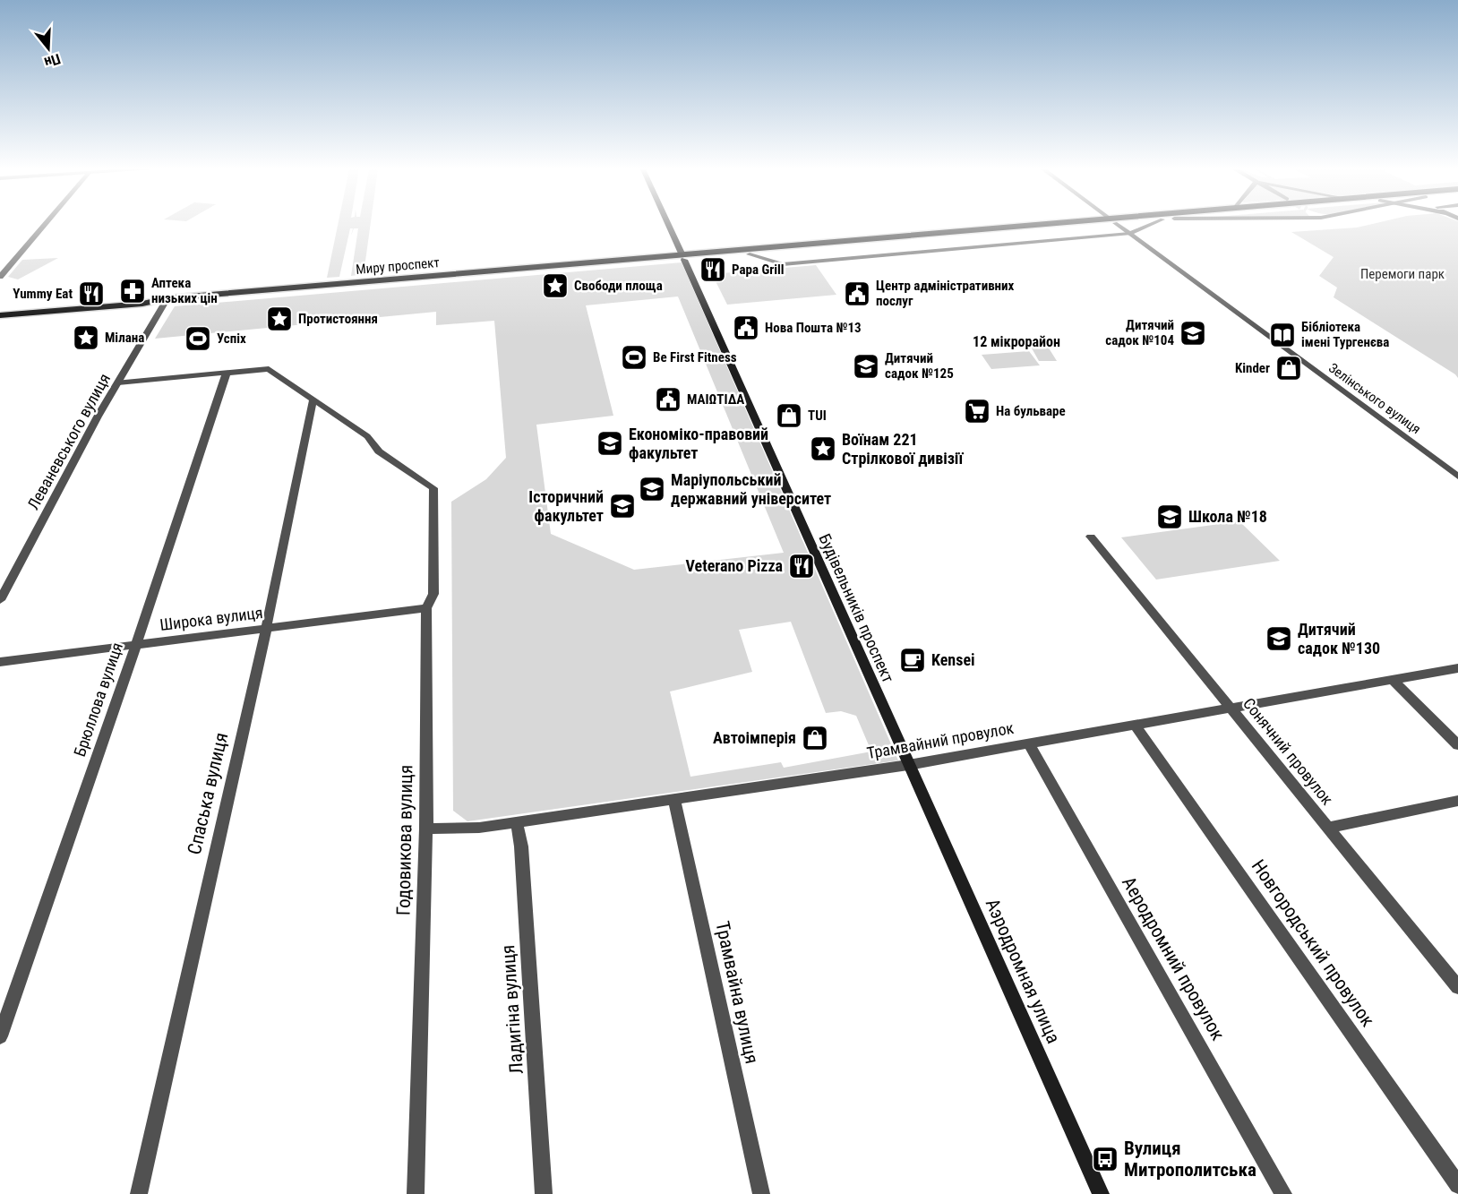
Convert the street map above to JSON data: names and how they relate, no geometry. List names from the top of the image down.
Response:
{
  "streets": {
    "highway": ["Миру проспект"],
    "main road": ["Будівельників проспект", "Аэродромная улица"],
    "street": [
      "Зелінського вулиця",
      "Леваневського вулиця",
      "Широка вулиця",
      "Брюллова вулиця",
      "Трамвайний провулок",
      "Сонячний провулок",
      "Спаська вулиця",
      "Годовикова вулиця",
      "Новгородський провулок",
      "Аеродромний провулок",
      "Трамвайна вулиця",
      "Ладигіна вулиця"
    ]
  },
  "crossings": [
    ["Миру проспект", "Леваневського вулиця"],
    ["Миру проспект", "Будівельників проспект"],
    ["Будівельників проспект", "Трамвайний провулок"],
    ["Будівельників проспект", "Аэродромная улица"],
    ["Широка вулиця", "Брюллова вулиця"],
    ["Широка вулиця", "Спаська вулиця"],
    ["Широка вулиця", "Годовикова вулиця"],
    ["Трамвайний провулок", "Сонячний провулок"],
    ["Трамвайний провулок", "Годовикова вулиця"],
    ["Трамвайний провулок", "Новгородський провулок"],
    ["Трамвайний провулок", "Аеродромний провулок"],
    ["Трамвайний провулок", "Аэродромная улица"],
    ["Трамвайний провулок", "Трамвайна вулиця"],
    ["Трамвайний провулок", "Ладигіна вулиця"],
    ["Спаська вулиця", "Годовикова вулиця"]
  ],
  "districts": ["12 мікрорайон"],
  "parks": ["Перемоги парк"],
  "places": {
    "restaurant": ["Papa Grill", "Yummy Eat", "Veterano Pizza"],
    "place": [
      "Свободи площа",
      "Протистояння",
      "Мілана",
      "Воїнам 221 Стрілкової дивізії"
    ],
    "pharmacy": ["Аптека низьких цін"],
    "public building": ["Центр адміністративних послуг", "Нова Пошта №13", "ΜΑΙΩΤΙΔΑ"],
    "school or university": [
      "Дитячий садок №104",
      "Дитячий садок №125",
      "Економіко-правовий факультет",
      "Маріупольський державний університет",
      "Історичний факультет",
      "Школа №18",
      "Дитячий садок №130"
    ],
    "library": ["Бібліотека імені Тургенєва"],
    "sports": ["Успіх", "Be First Fitness"],
    "shop": ["Kinder", "TUI", "Автоімперія"],
    "supermarket": ["На бульваре"],
    "cafe": ["Kensei"],
    "bus stop": ["Вулиця Митрополитська"]
  },
  "north": "bottom"
}
